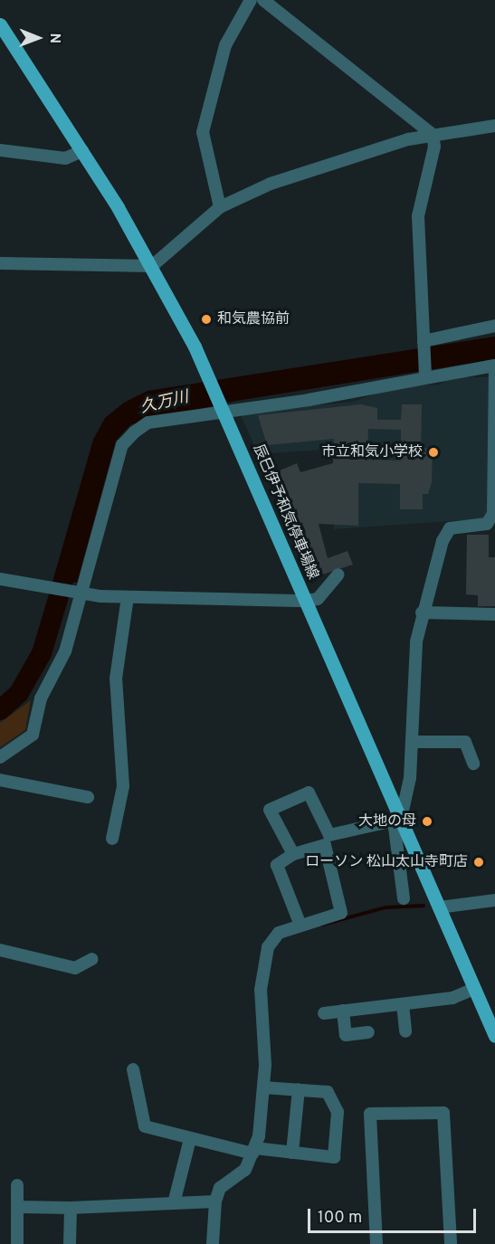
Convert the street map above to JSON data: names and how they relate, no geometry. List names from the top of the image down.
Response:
{
  "streets": {
    "main road": ["辰巳伊予和気停車場線"]
  },
  "water": ["久万川"],
  "places": [
    "和気農協前",
    "市立和気小学校",
    "大地の母",
    "ローソン 松山太山寺町店"
  ],
  "scale_bar": "100 m",
  "north": "right"
}
